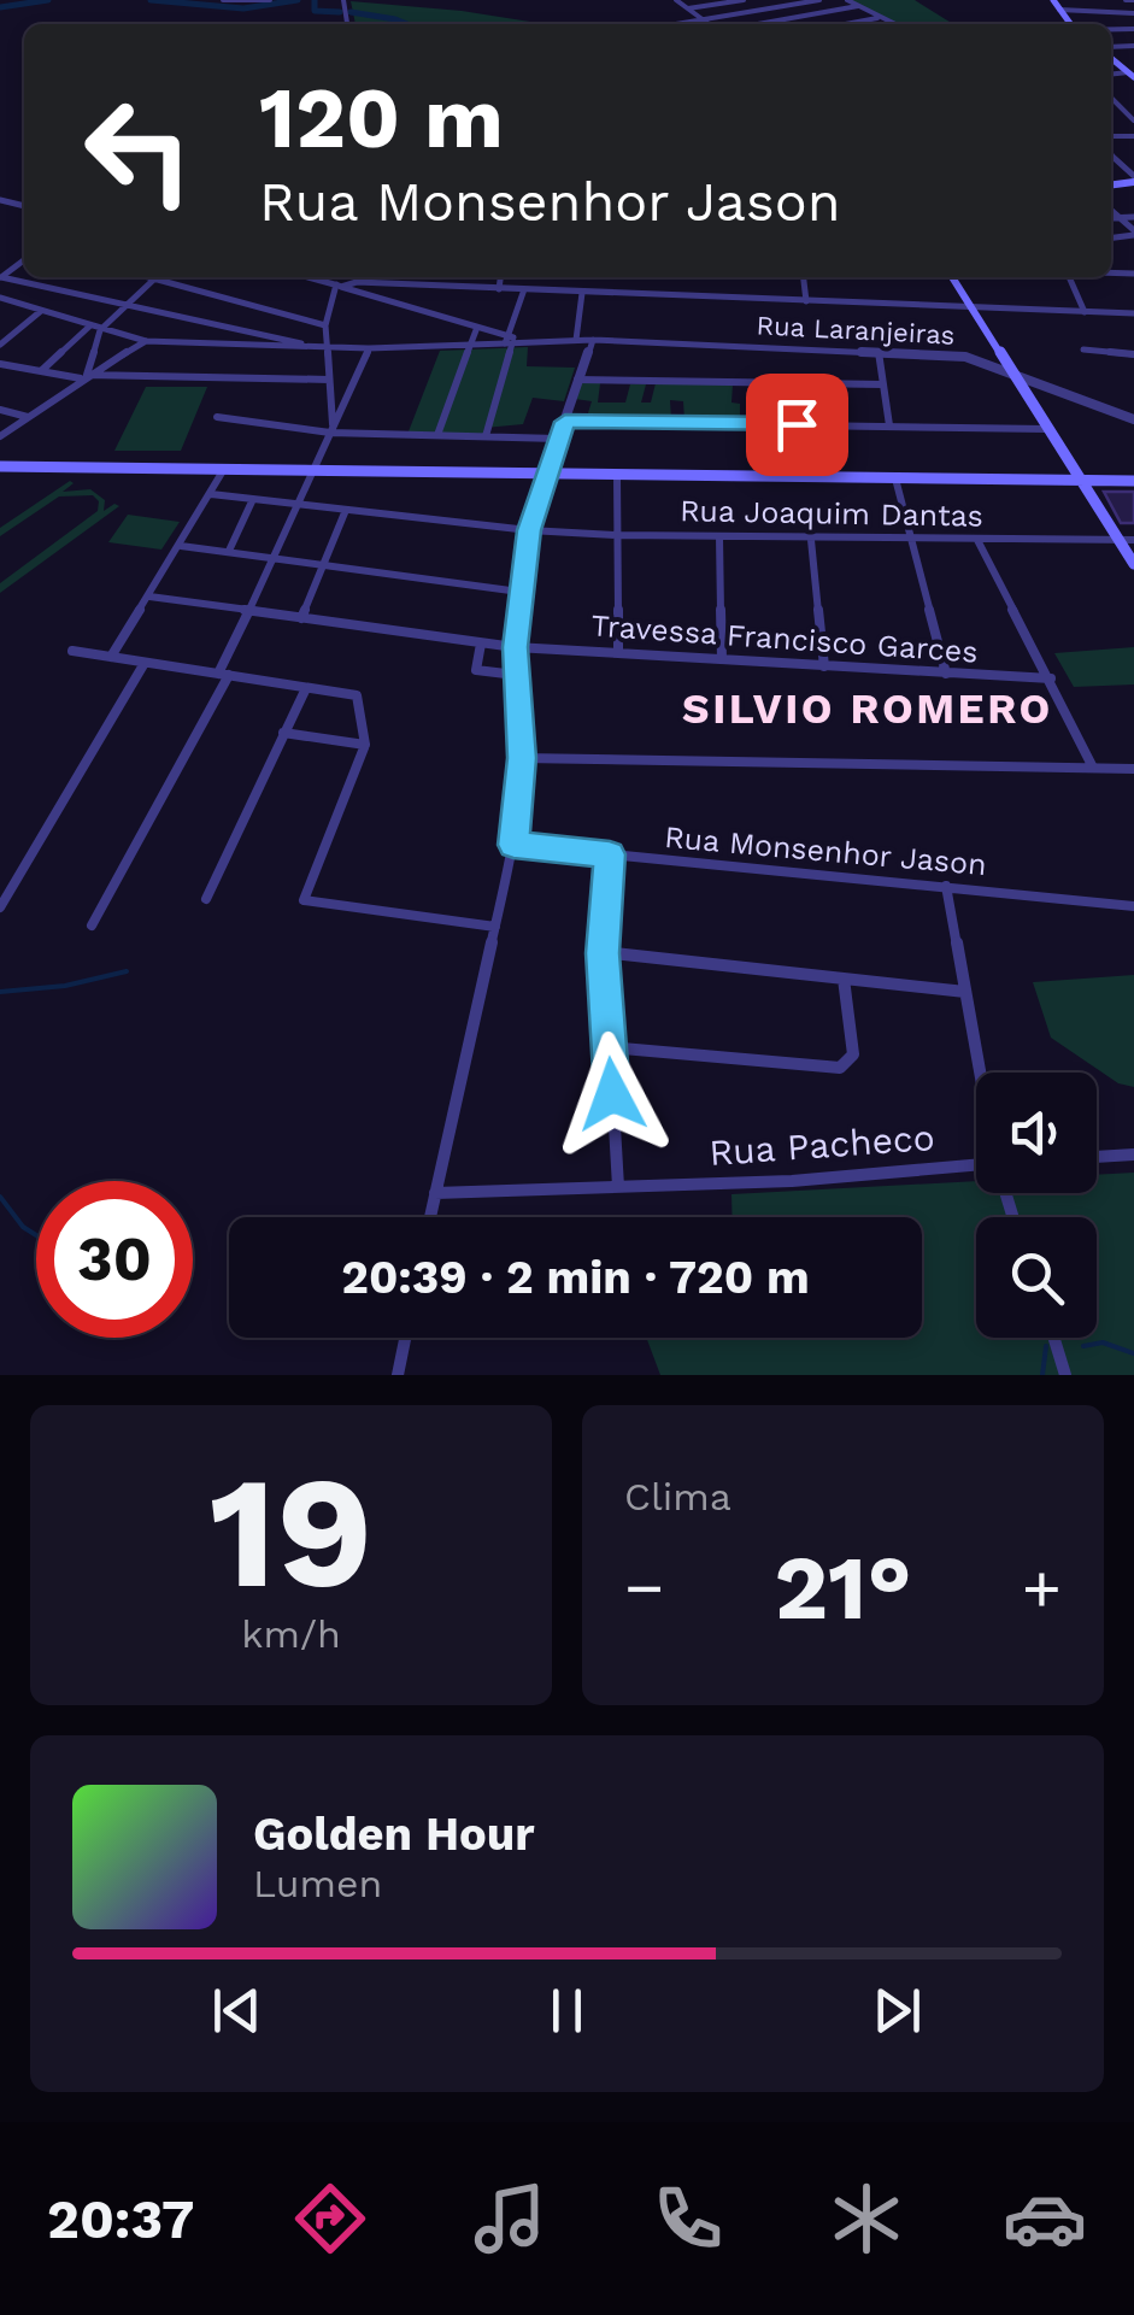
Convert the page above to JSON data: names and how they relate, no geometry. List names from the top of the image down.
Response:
{
  "streets": {
    "street": [
      "Rua Laranjeiras",
      "Rua Joaquim Dantas",
      "Travessa Francisco Garces",
      "Rua Monsenhor Jason",
      "Rua Pacheco"
    ]
  },
  "districts": ["SILVIO ROMERO"],
  "page": {
    "turn": ["120 m", "Rua Monsenhor Jason"],
    "limit": "30",
    "trip": "20:39 · 2 min · 720 m",
    "tile": [
      ["19", "km/h"],
      "Clima"
    ],
    "heat": ["−", "21°", "+"],
    "song": ["Golden Hour", "Lumen"],
    "tabs": "20:37"
  }
}
